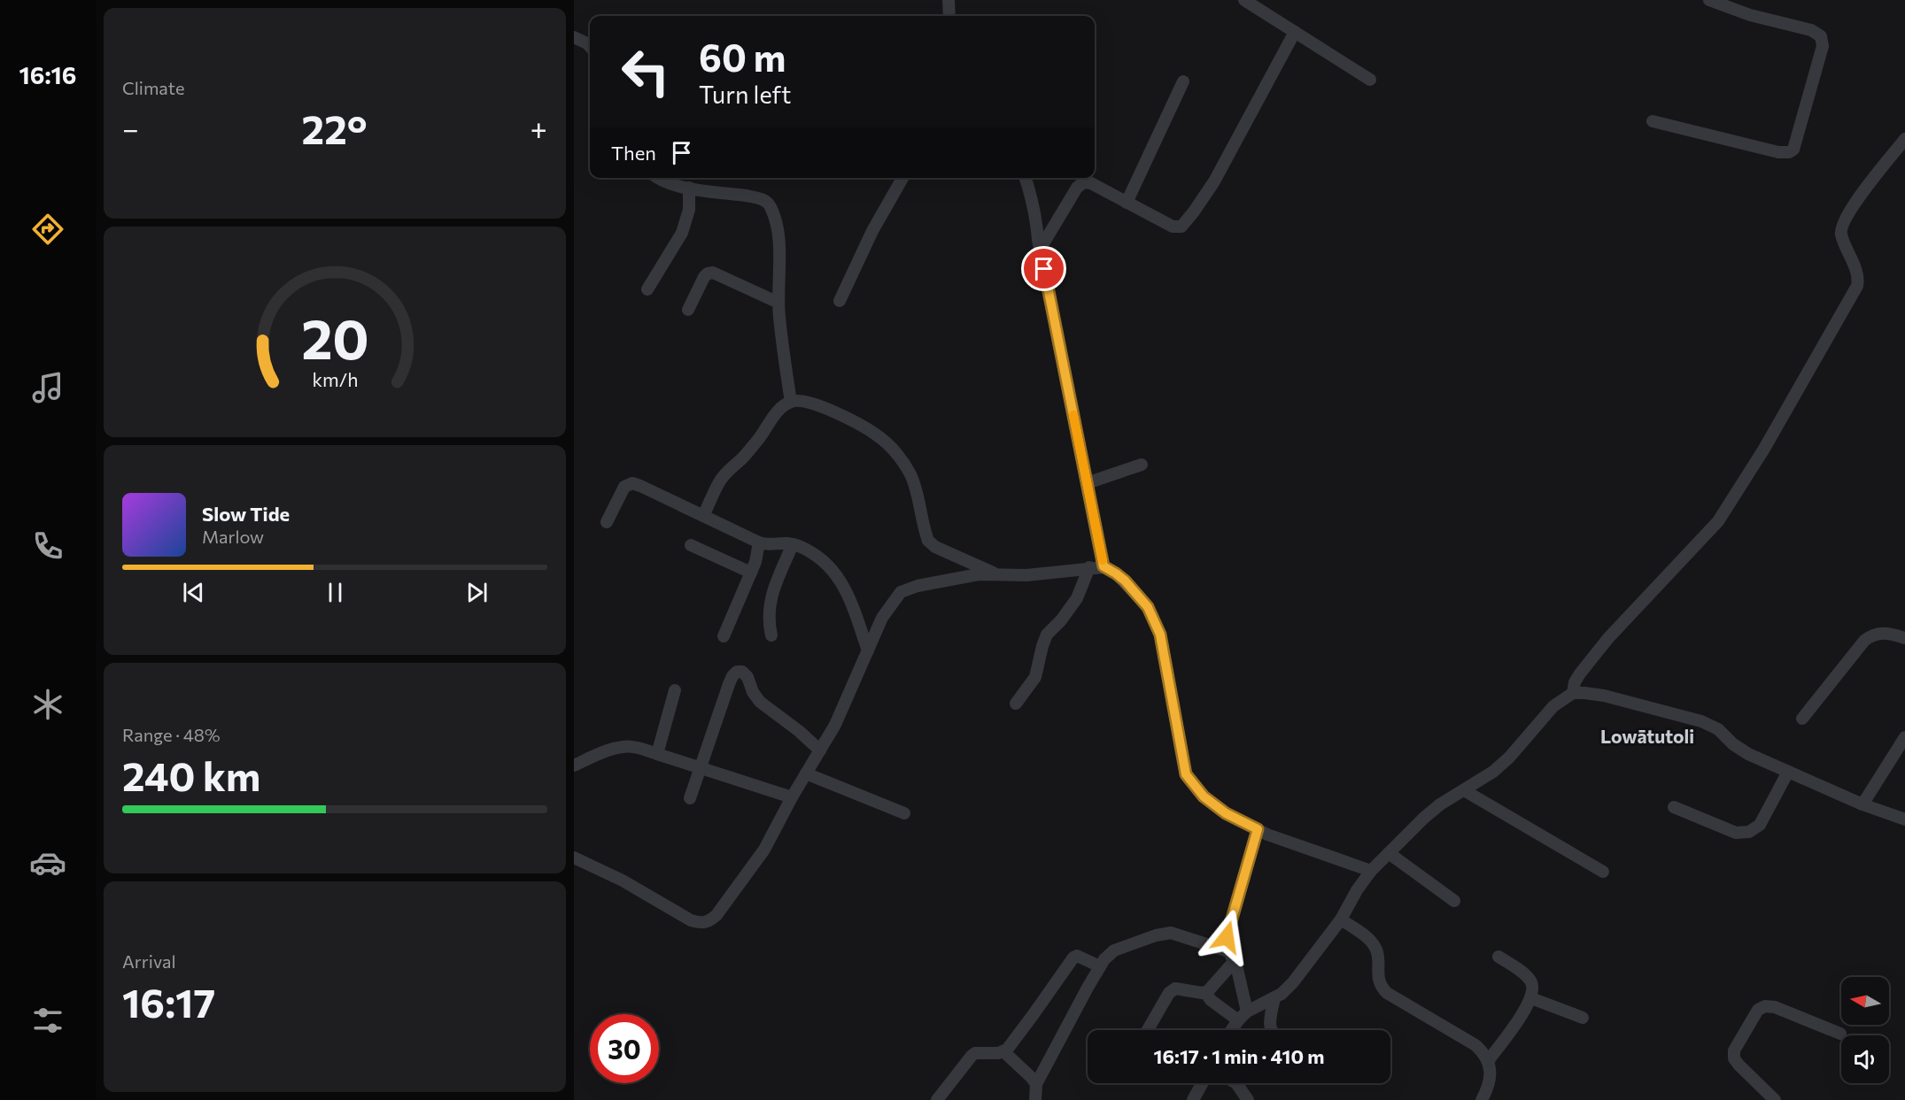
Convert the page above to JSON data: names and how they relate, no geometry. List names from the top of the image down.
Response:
{
  "districts": ["Lowātutoli"],
  "north": "left",
  "page": {
    "tabs": "16:16",
    "tile": [
      "Climate",
      ["Range · 48%", "240 km"],
      ["Arrival", "16:17"]
    ],
    "turn": ["60 m", "Turn left"],
    "heat": ["−", "22°", "+"],
    "then": "Then",
    "song": ["Slow Tide", "Marlow"],
    "limit": "30",
    "trip": "16:17 · 1 min · 410 m",
    "gauge": ["20", "km/h"]
  }
}
